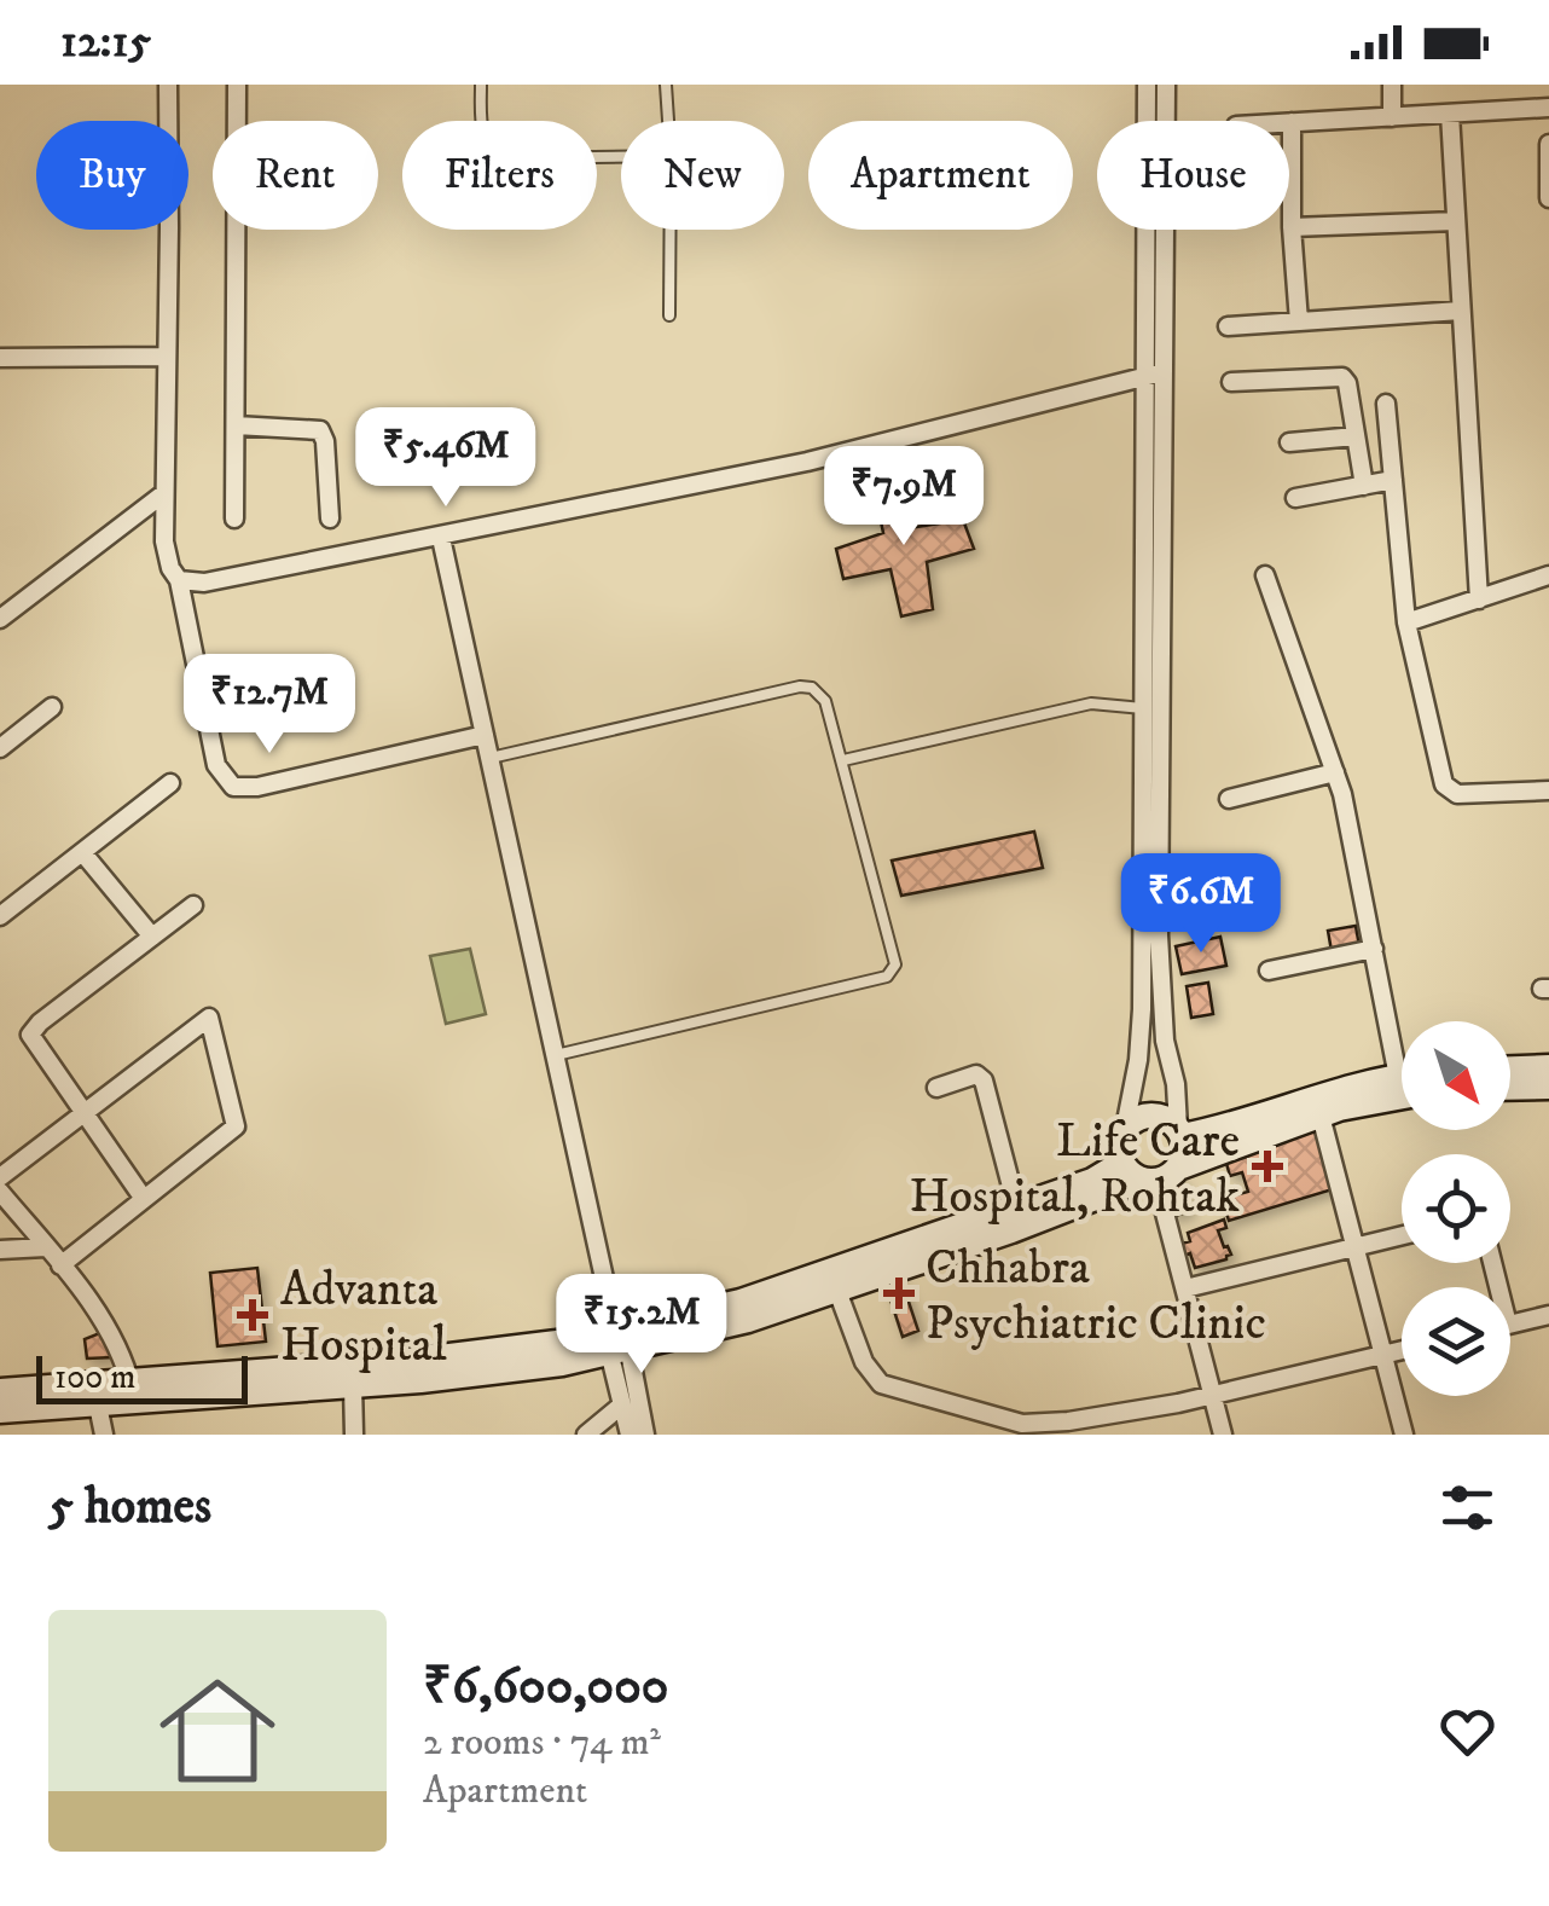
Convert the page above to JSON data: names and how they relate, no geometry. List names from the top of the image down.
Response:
{
  "places": {
    "health": ["Life Care Hospital, Rohtak", "Chhabra Psychiatric Clinic", "Advanta Hospital"]
  },
  "scale_bar": "100 m",
  "north": "bottom right",
  "page": {
    "status": "12:15",
    "chip": [
      "Buy",
      "Rent",
      "Filters",
      "New",
      "Apartment",
      "House"
    ],
    "price": [
      "₹5.46M",
      "₹7.9M",
      "₹12.7M",
      "₹6.6M",
      "₹15.2M"
    ],
    "scale": "100 m",
    "heading": "5 homes",
    "list": [
      {
        "name": "₹6,600,000",
        "note": "2 rooms · 74 m² · Apartment"
      }
    ]
  }
}
